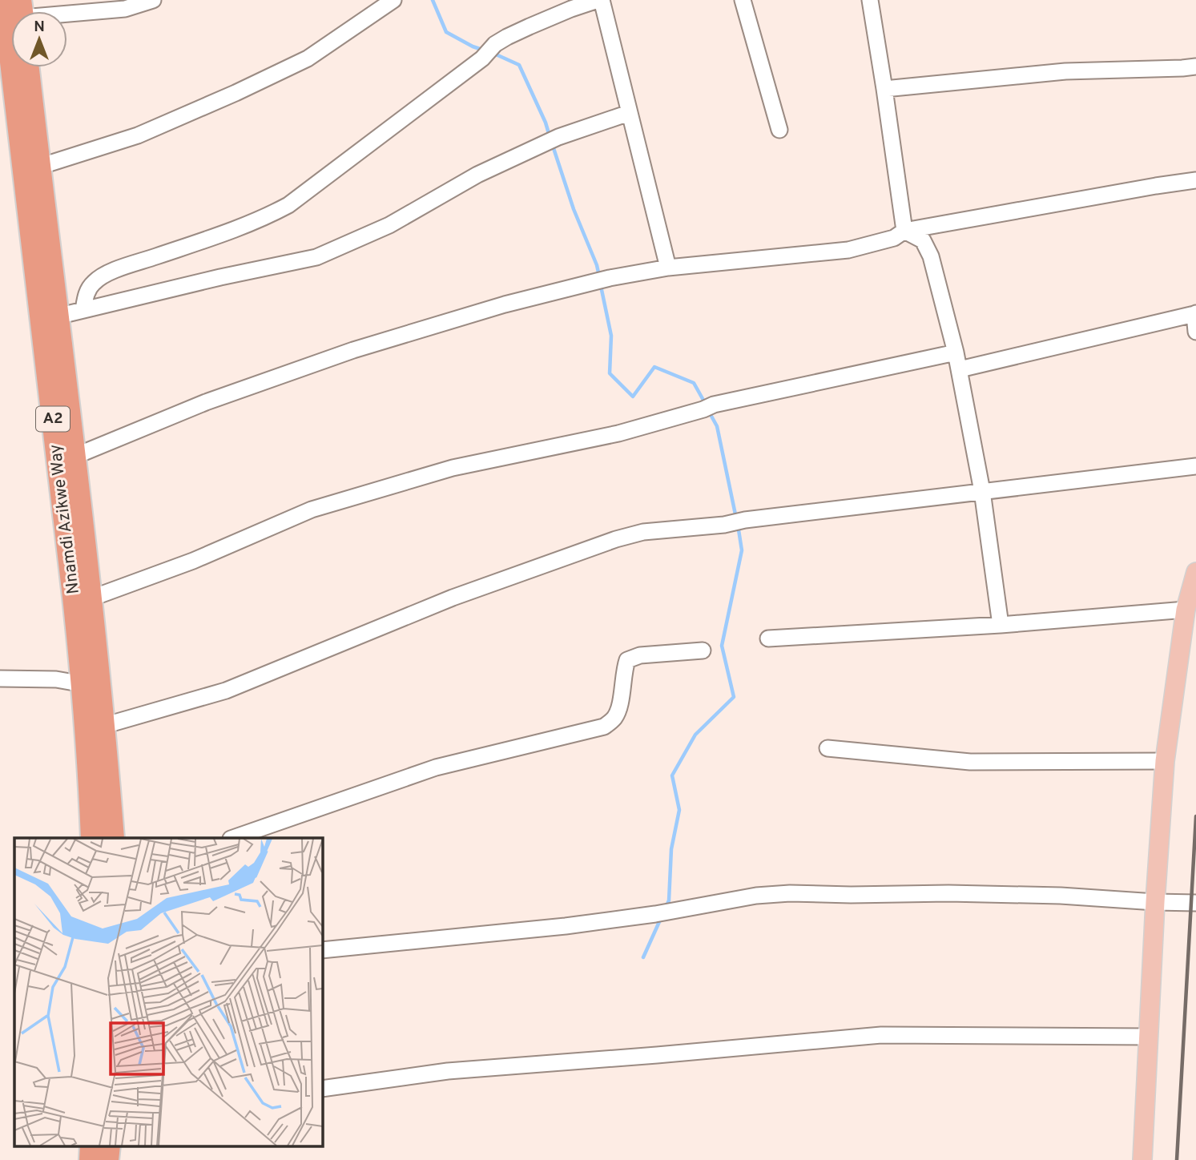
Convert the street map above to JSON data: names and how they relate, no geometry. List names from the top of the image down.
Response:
{
  "streets": {
    "highway": ["A2", "Nnamdi Azikwe Way"]
  },
  "north": "top"
}
